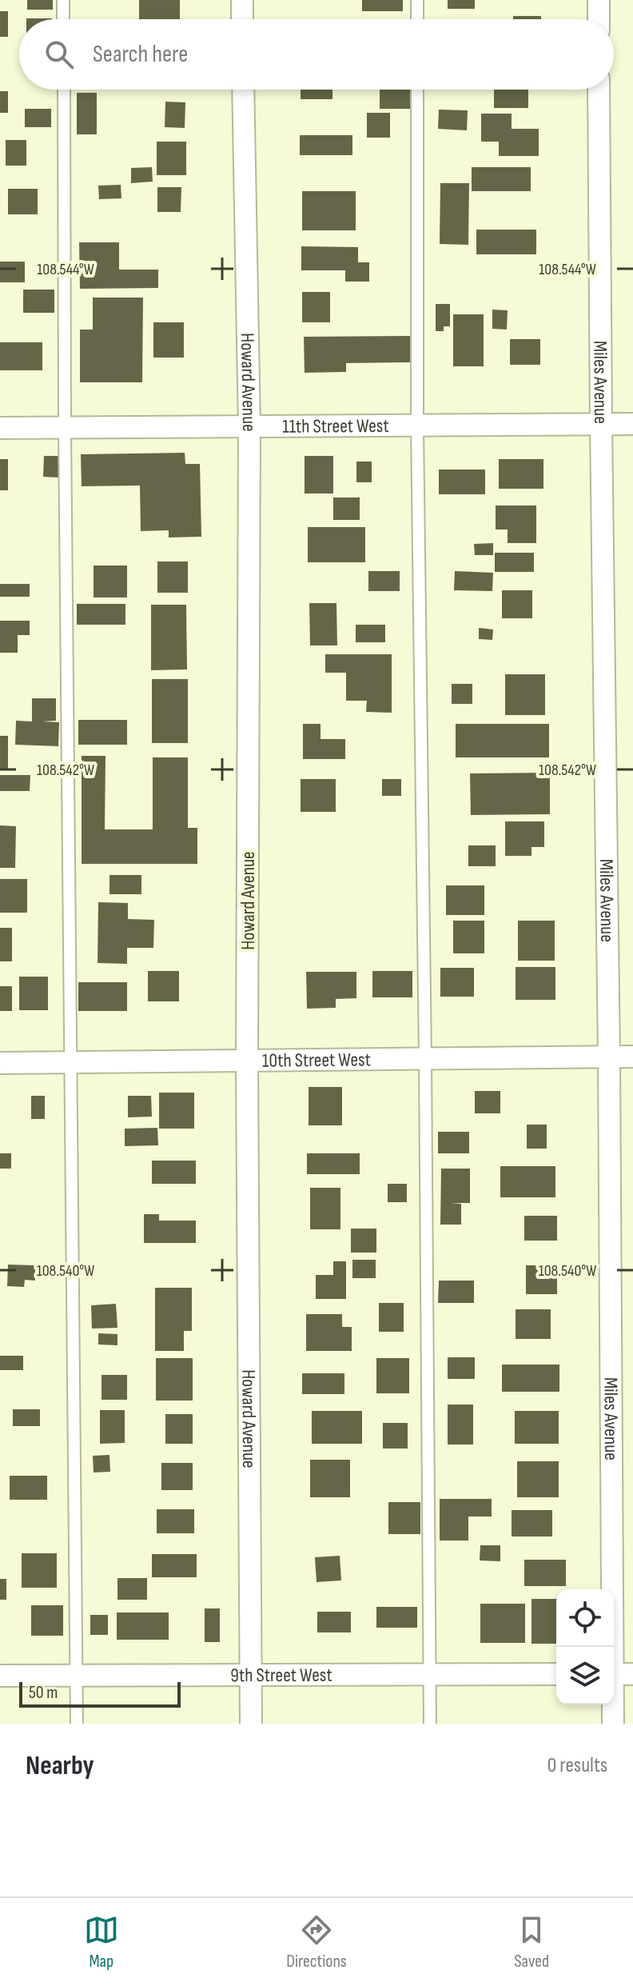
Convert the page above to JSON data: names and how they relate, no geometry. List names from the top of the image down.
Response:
{
  "streets": {
    "street": [
      "Howard Avenue",
      "Miles Avenue",
      "11th Street West",
      "10th Street West",
      "9th Street West"
    ]
  },
  "crossings": [
    ["Howard Avenue", "11th Street West"],
    ["Howard Avenue", "10th Street West"],
    ["Howard Avenue", "9th Street West"],
    ["Miles Avenue", "11th Street West"],
    ["Miles Avenue", "10th Street West"]
  ],
  "scale_bar": "50 m",
  "page": {
    "search": "Search here",
    "scale": "50 m",
    "heading": ["Nearby", "0 results"],
    "nav": ["Map", "Directions", "Saved"]
  },
  "coordinates": ["108.544°W", "108.542°W", "108.540°W"]
}
